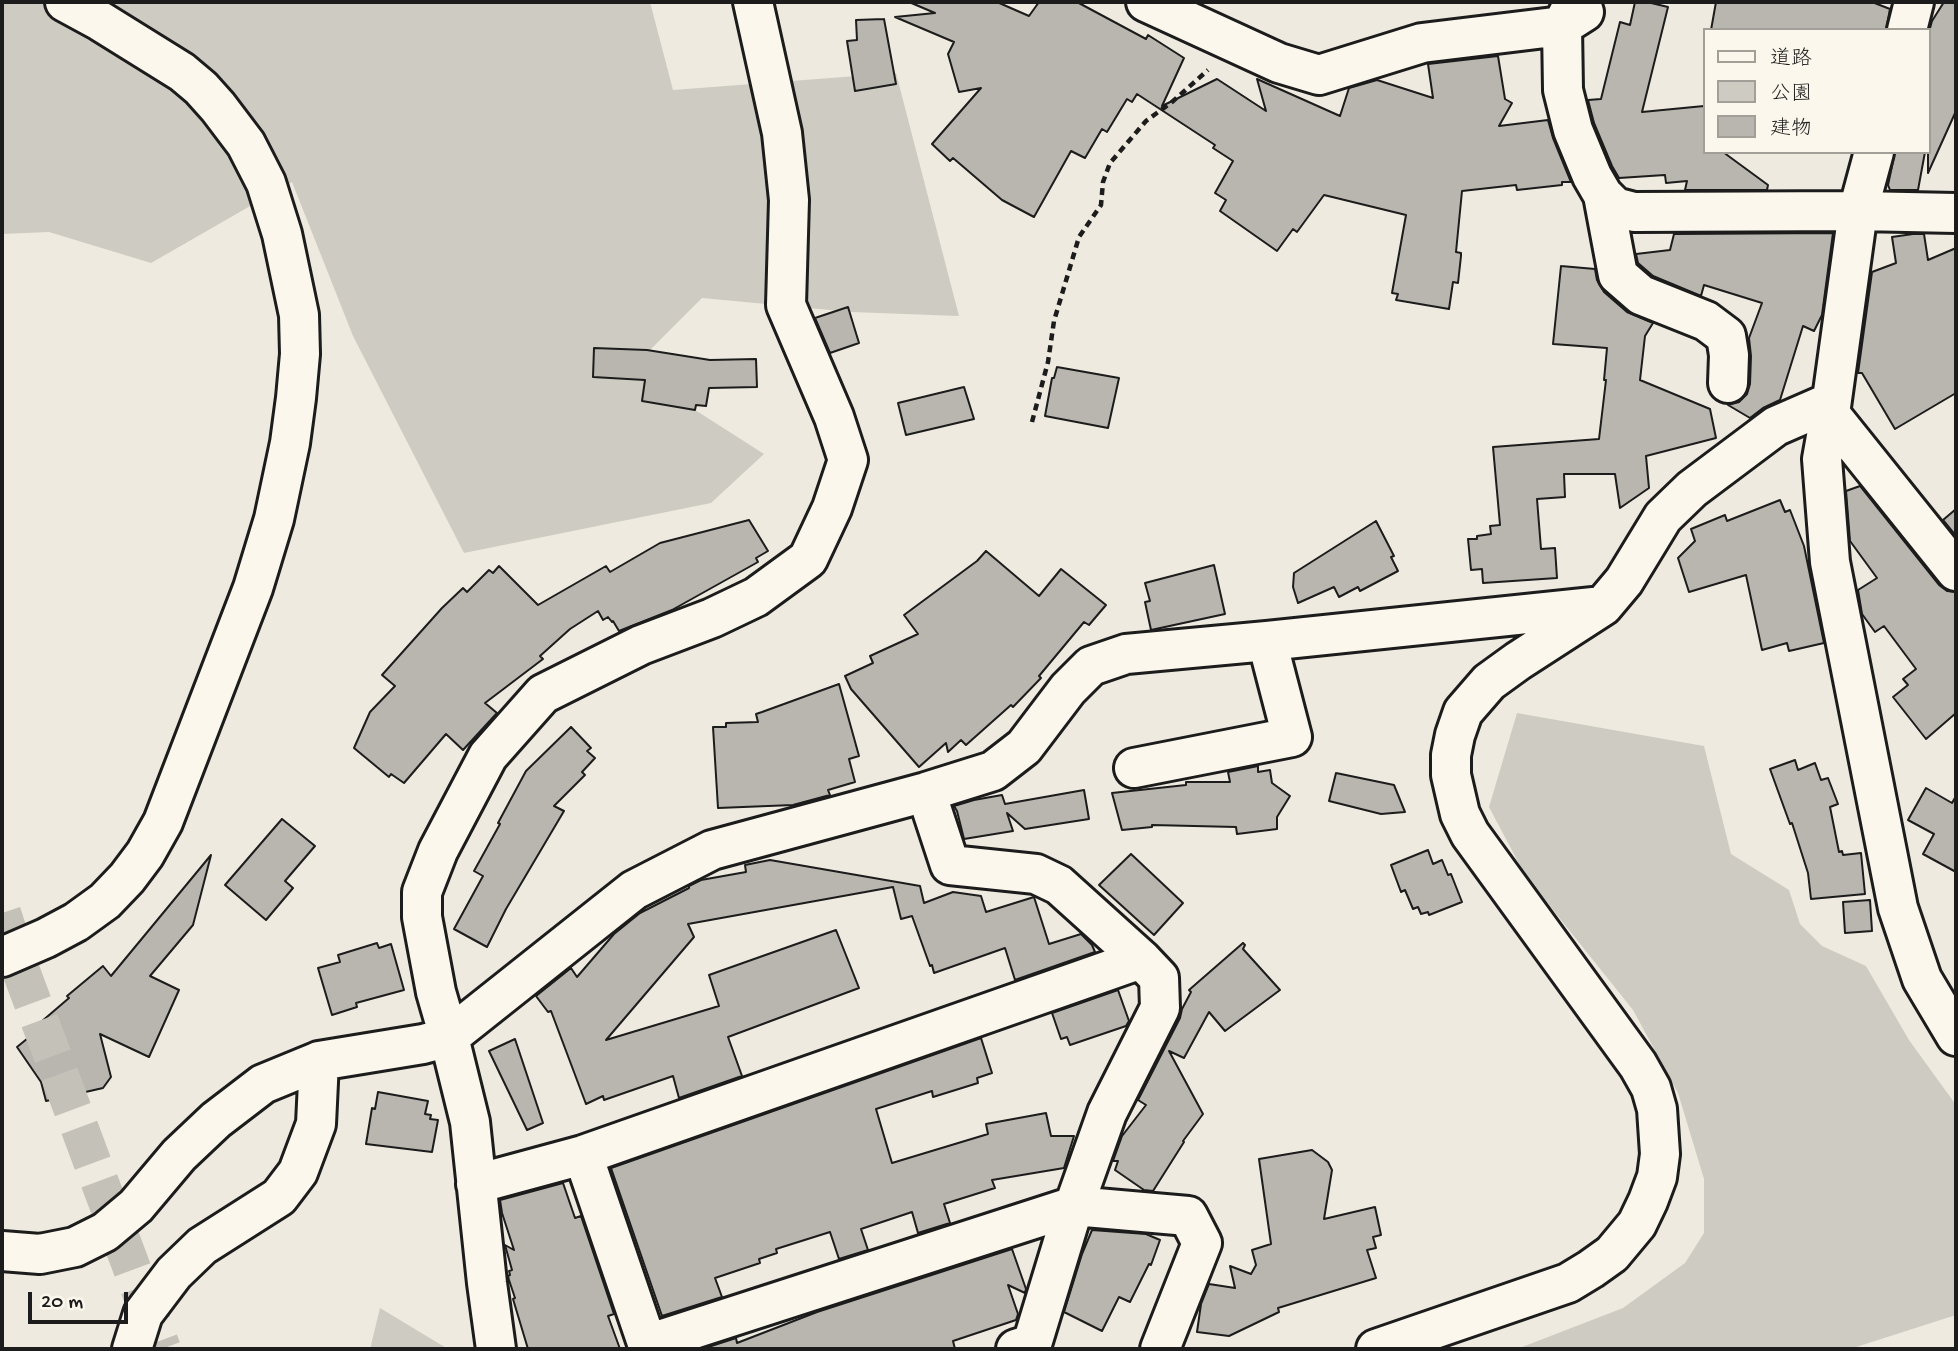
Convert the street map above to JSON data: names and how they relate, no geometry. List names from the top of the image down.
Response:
{
  "legend": ["道路", "公園", "建物"],
  "scale_bar": "20 m"
}
